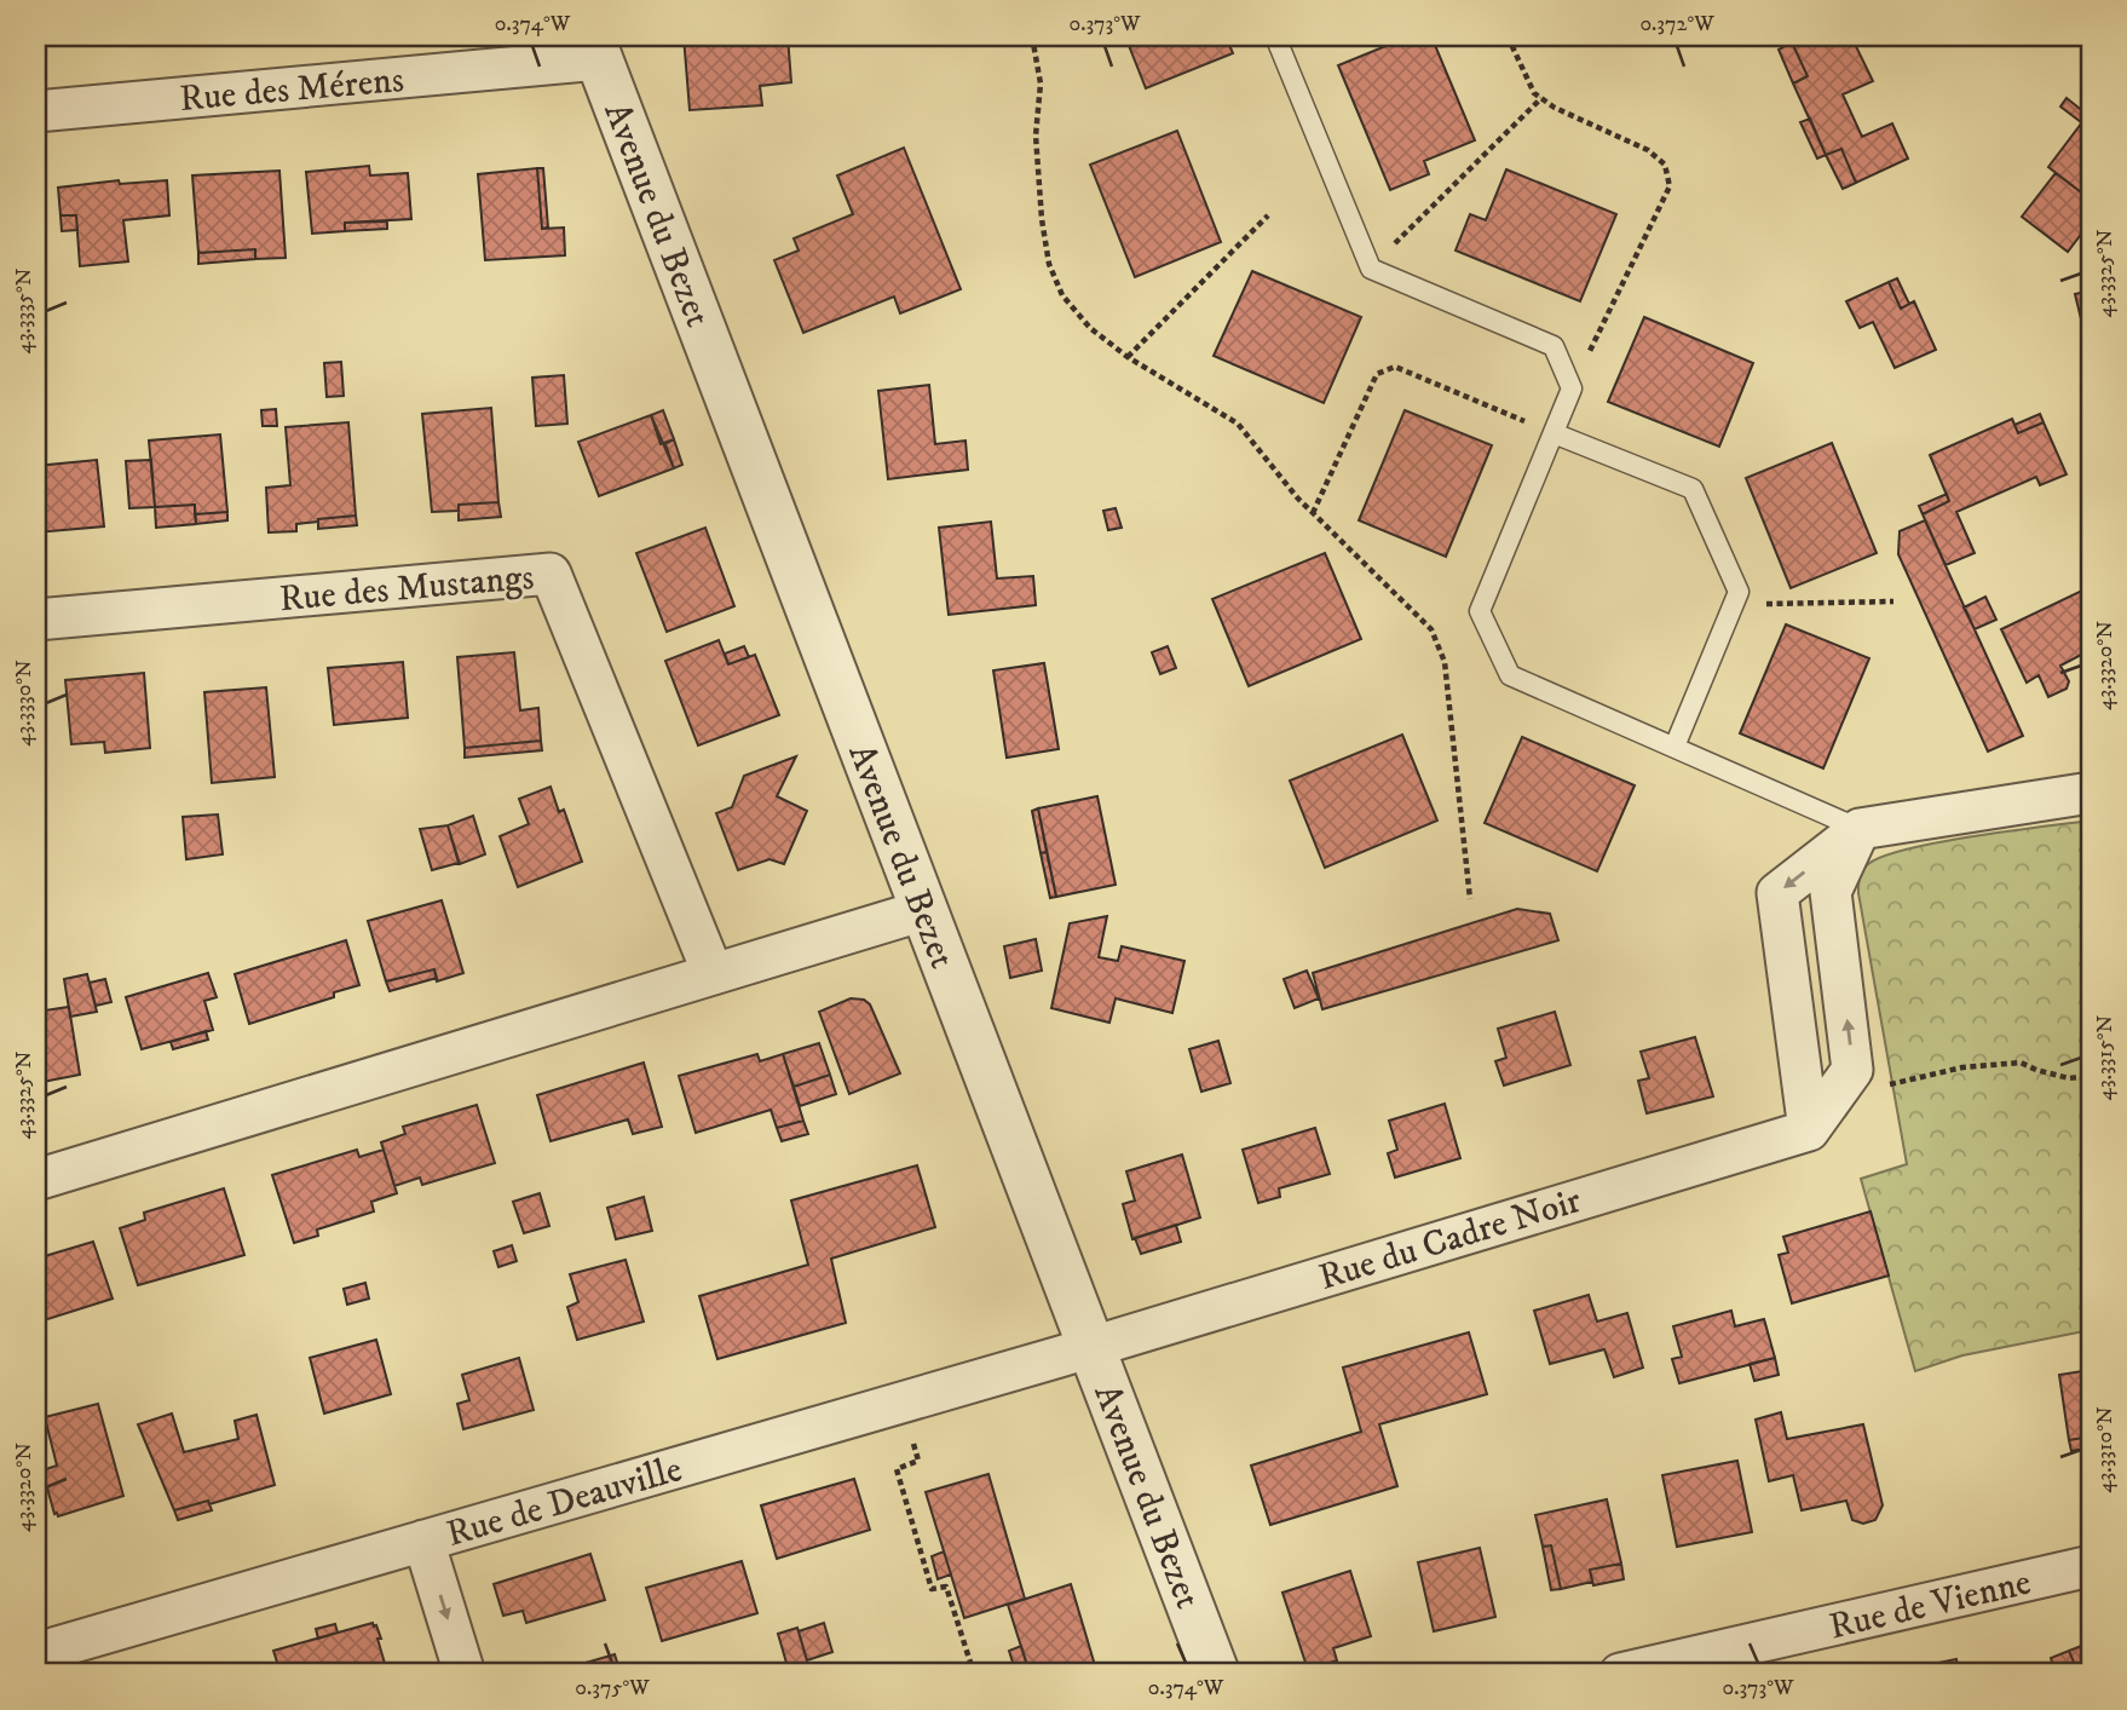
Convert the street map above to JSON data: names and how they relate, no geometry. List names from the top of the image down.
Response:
{
  "streets": {
    "street": [
      "Rue des Mérens",
      "Avenue du Bezet",
      "Rue des Mustangs",
      "Rue du Cadre Noir",
      "Rue de Deauville",
      "Rue de Vienne"
    ]
  },
  "crossings": [
    ["Rue des Mérens", "Avenue du Bezet"],
    ["Avenue du Bezet", "Rue du Cadre Noir"],
    ["Avenue du Bezet", "Rue de Deauville"],
    ["Rue du Cadre Noir", "Rue de Deauville"]
  ],
  "coordinates": [
    "0.374°W",
    "0.373°W",
    "0.372°W",
    "43.3325°N",
    "43.3335°N",
    "43.3320°N",
    "43.3330°N",
    "43.3315°N",
    "43.3310°N",
    "0.375°W"
  ]
}
